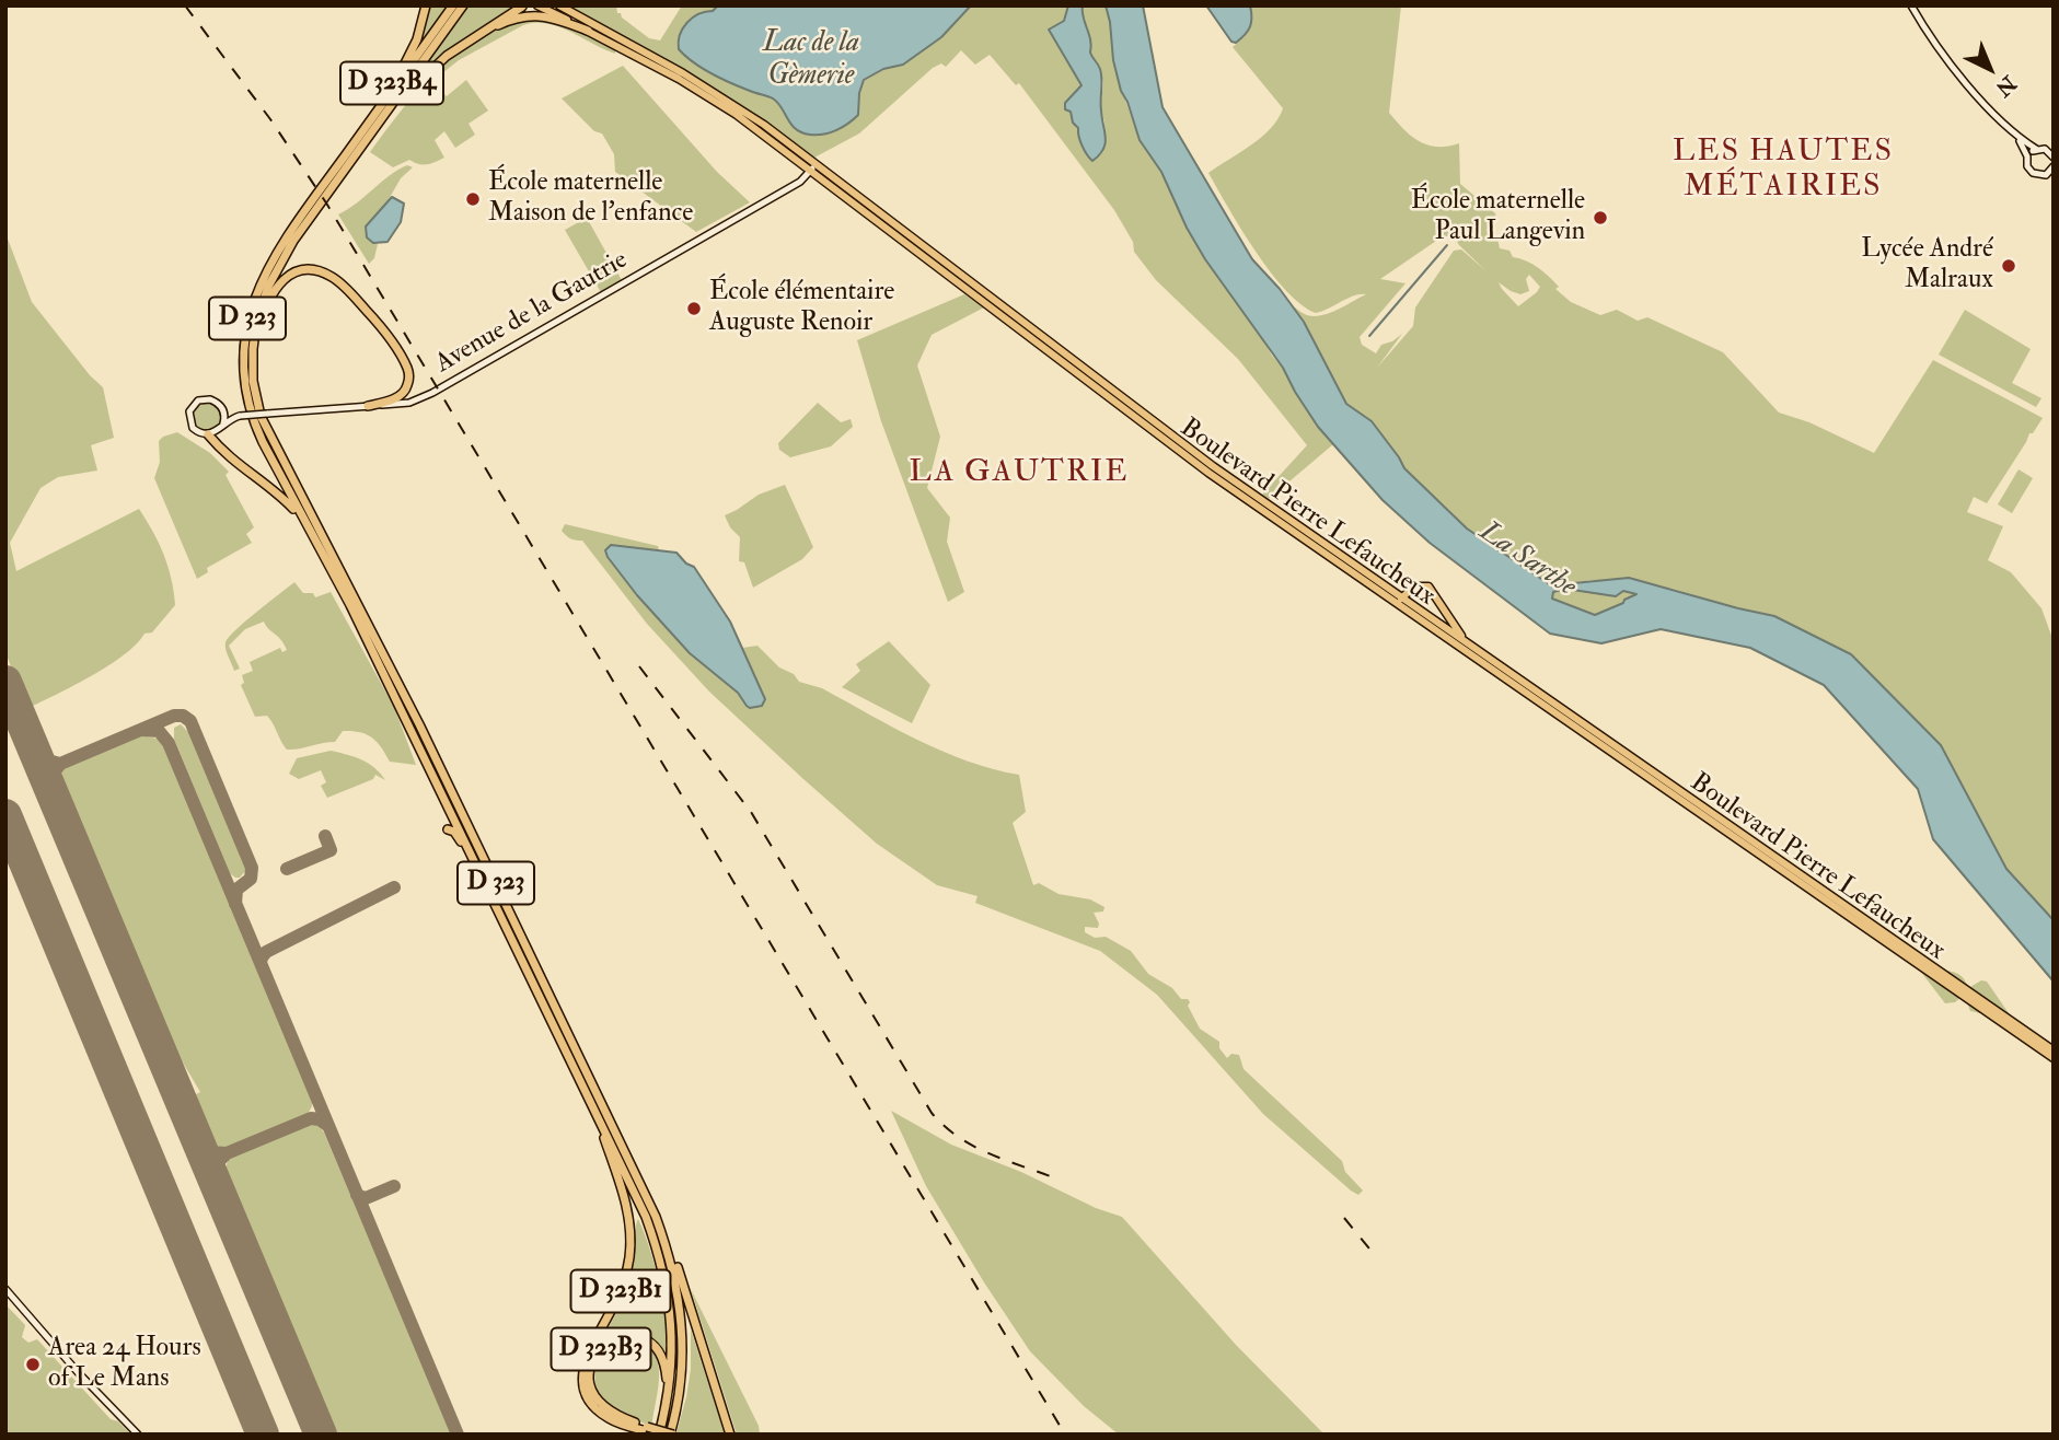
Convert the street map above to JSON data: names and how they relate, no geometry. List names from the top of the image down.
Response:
{
  "streets": {
    "highway": [
      "D 323B4",
      "D 323",
      "D 323B1",
      "D 323B3"
    ],
    "main road": ["Boulevard Pierre Lefaucheux"],
    "street": ["Avenue de la Gautrie"]
  },
  "crossings": [
    ["D 323B4", "D 323"],
    ["Avenue de la Gautrie", "Boulevard Pierre Lefaucheux"],
    ["D 323", "D 323B1"],
    ["D 323", "D 323B3"],
    ["D 323B1", "D 323B3"]
  ],
  "districts": ["LES HAUTES MÉTAIRIES", "LA GAUTRIE"],
  "water": ["Lac de la Gèmerie", "La Sarthe"],
  "places": [
    "École maternelle Maison de l'enfance",
    "École maternelle Paul Langevin",
    "Lycée André Malraux",
    "École élémentaire Auguste Renoir",
    "Area 24 Hours of Le Mans"
  ],
  "north": "bottom right"
}
